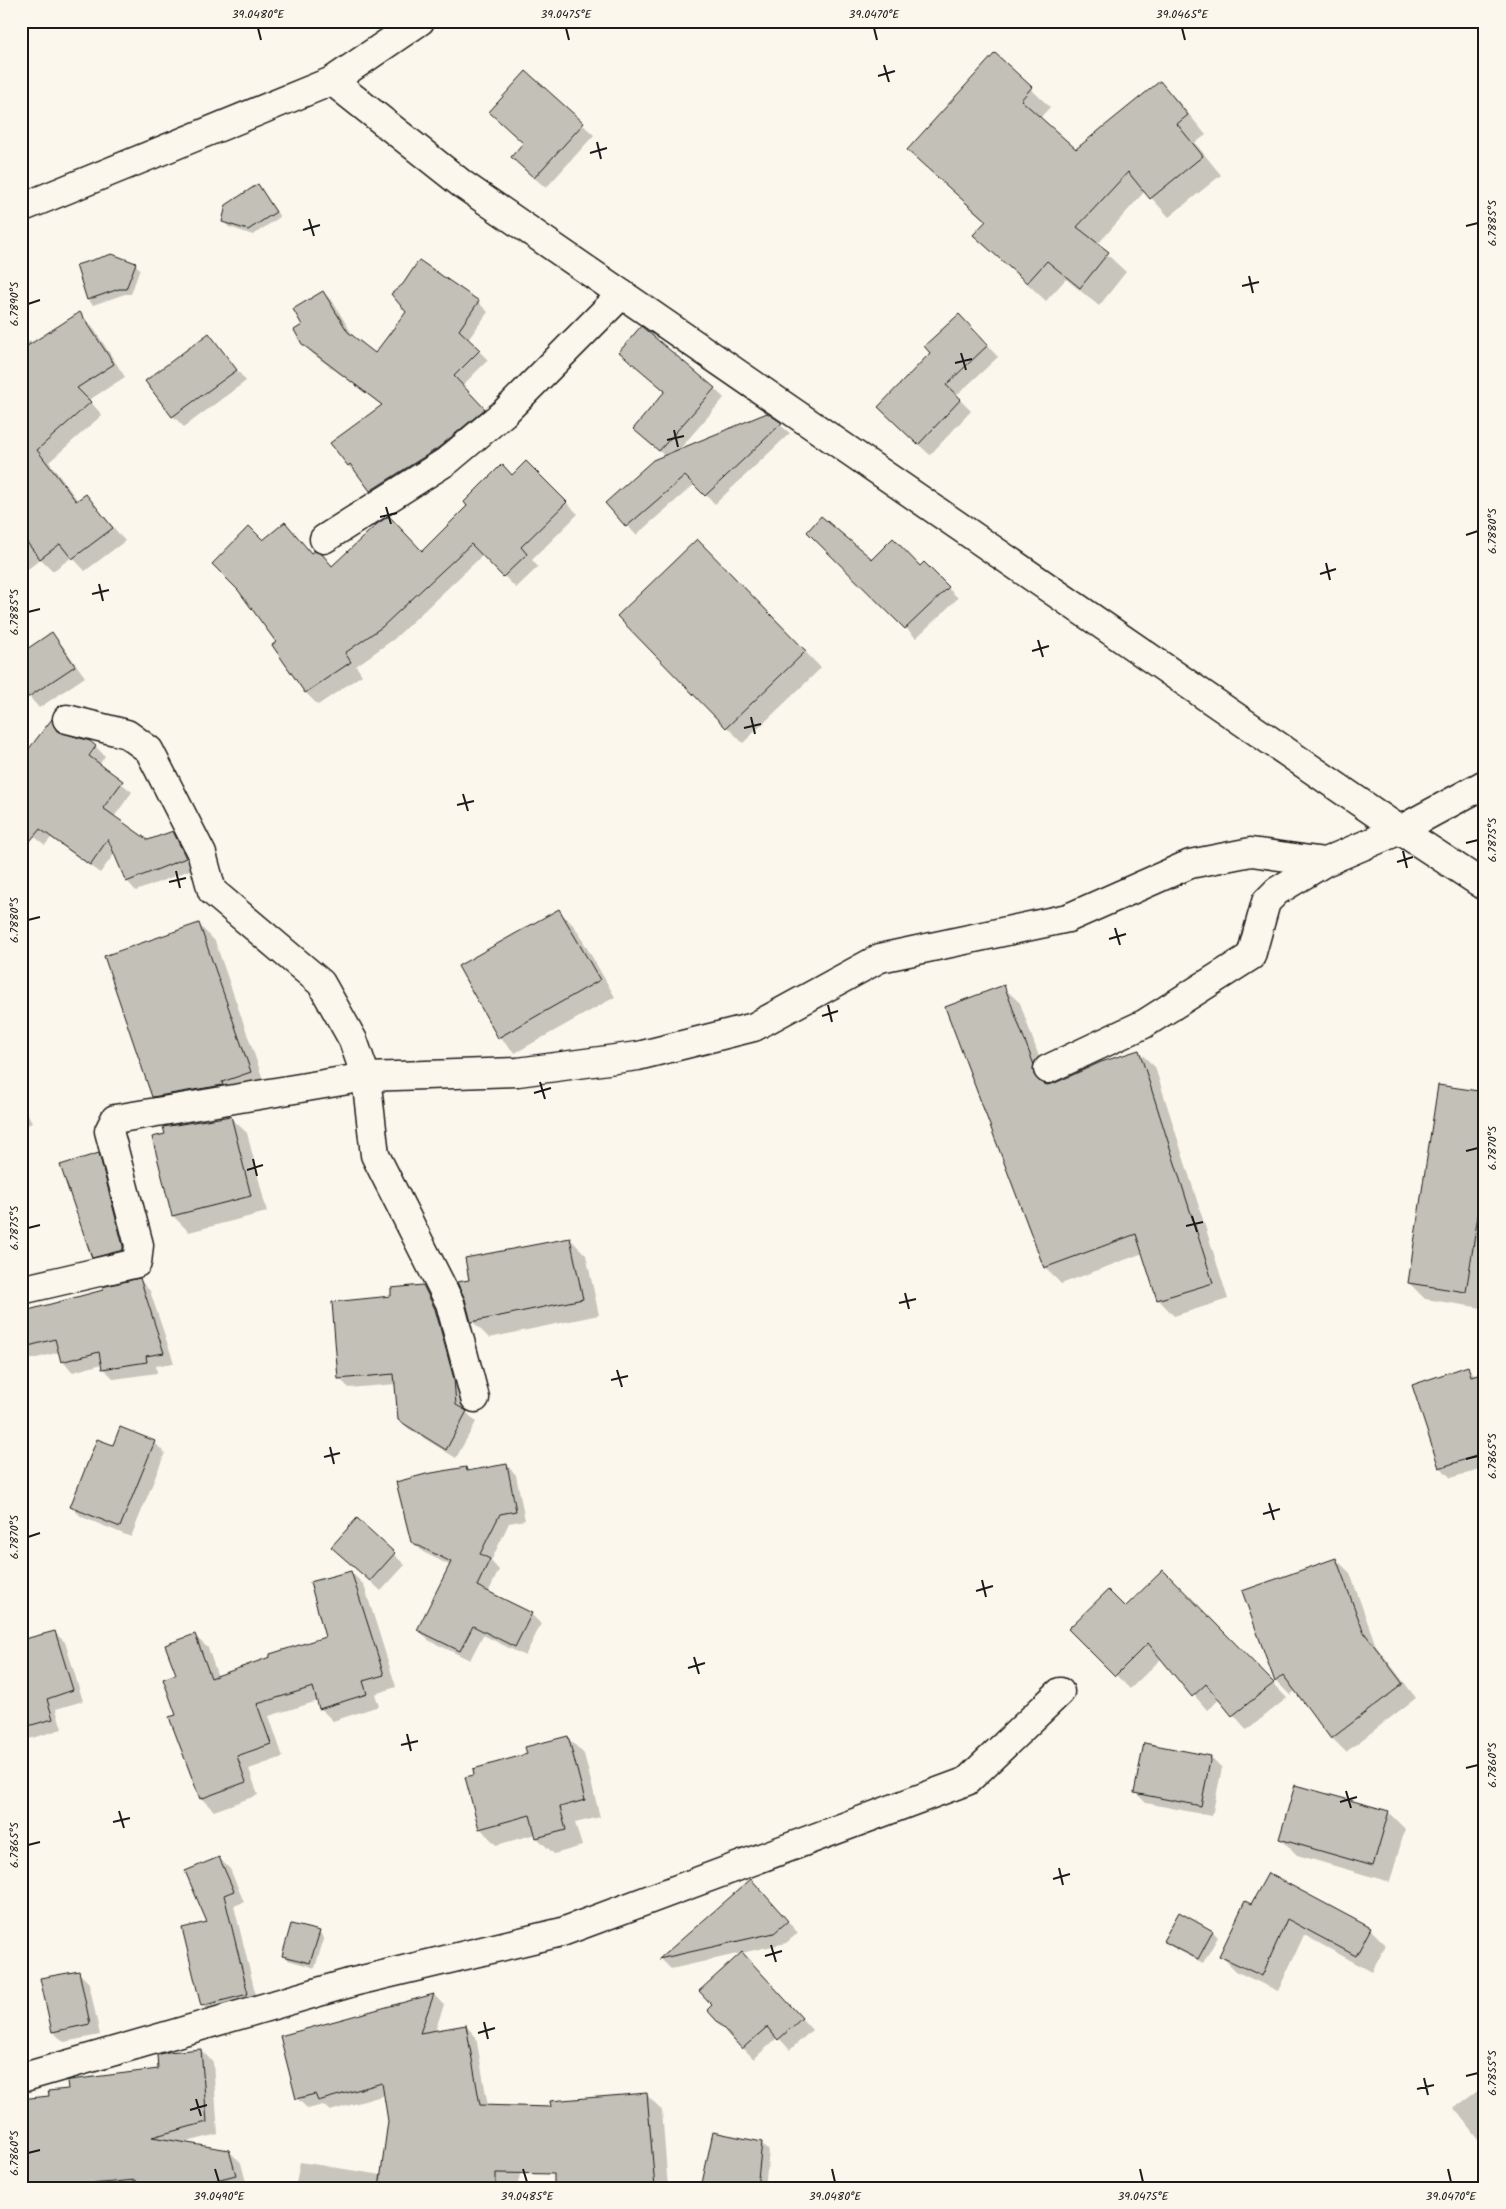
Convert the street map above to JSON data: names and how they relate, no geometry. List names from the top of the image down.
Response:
{
  "coordinates": [
    "39.0480°E",
    "39.0475°E",
    "39.0470°E",
    "39.0465°E",
    "6.7885°S",
    "6.7890°S",
    "6.7880°S",
    "6.7875°S",
    "6.7870°S",
    "6.7865°S",
    "6.7860°S",
    "6.7855°S",
    "39.0490°E",
    "39.0485°E"
  ]
}
